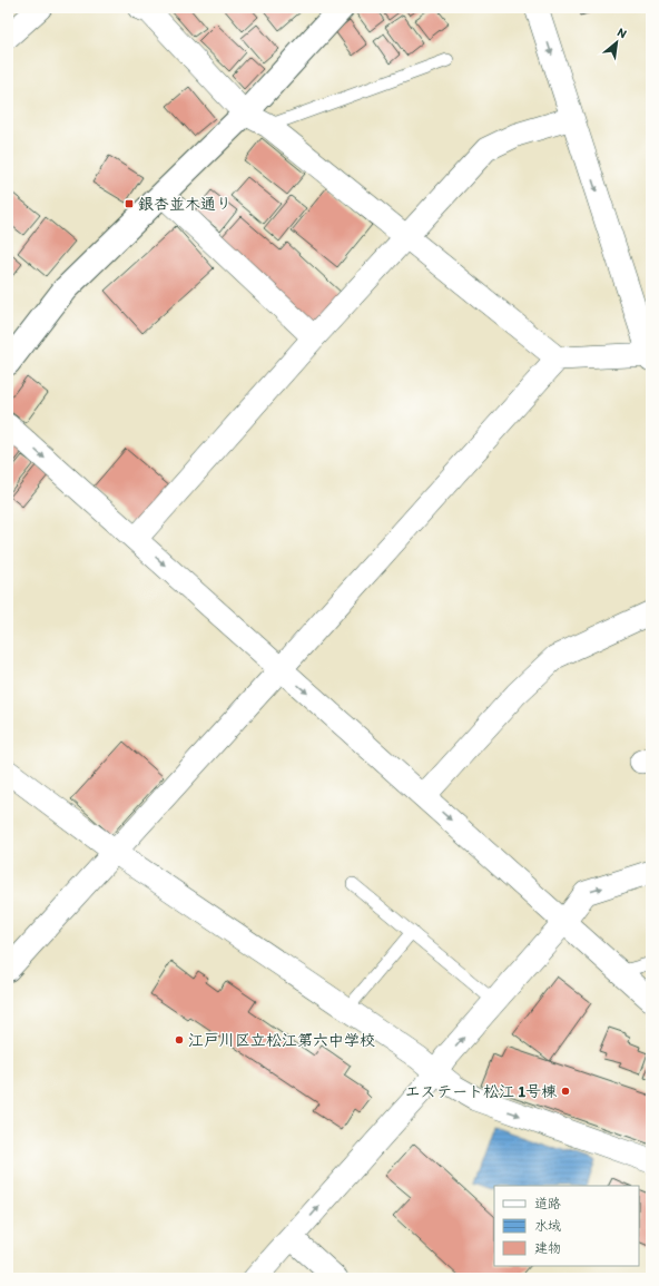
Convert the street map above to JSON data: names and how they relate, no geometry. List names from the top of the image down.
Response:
{
  "places": {
    "transit": ["銀杏並木通り"],
    "other": ["江戸川区立松江第六中学校", "エステート松江 1号棟"]
  },
  "legend": ["道路", "水域", "建物"],
  "north": "top right"
}
